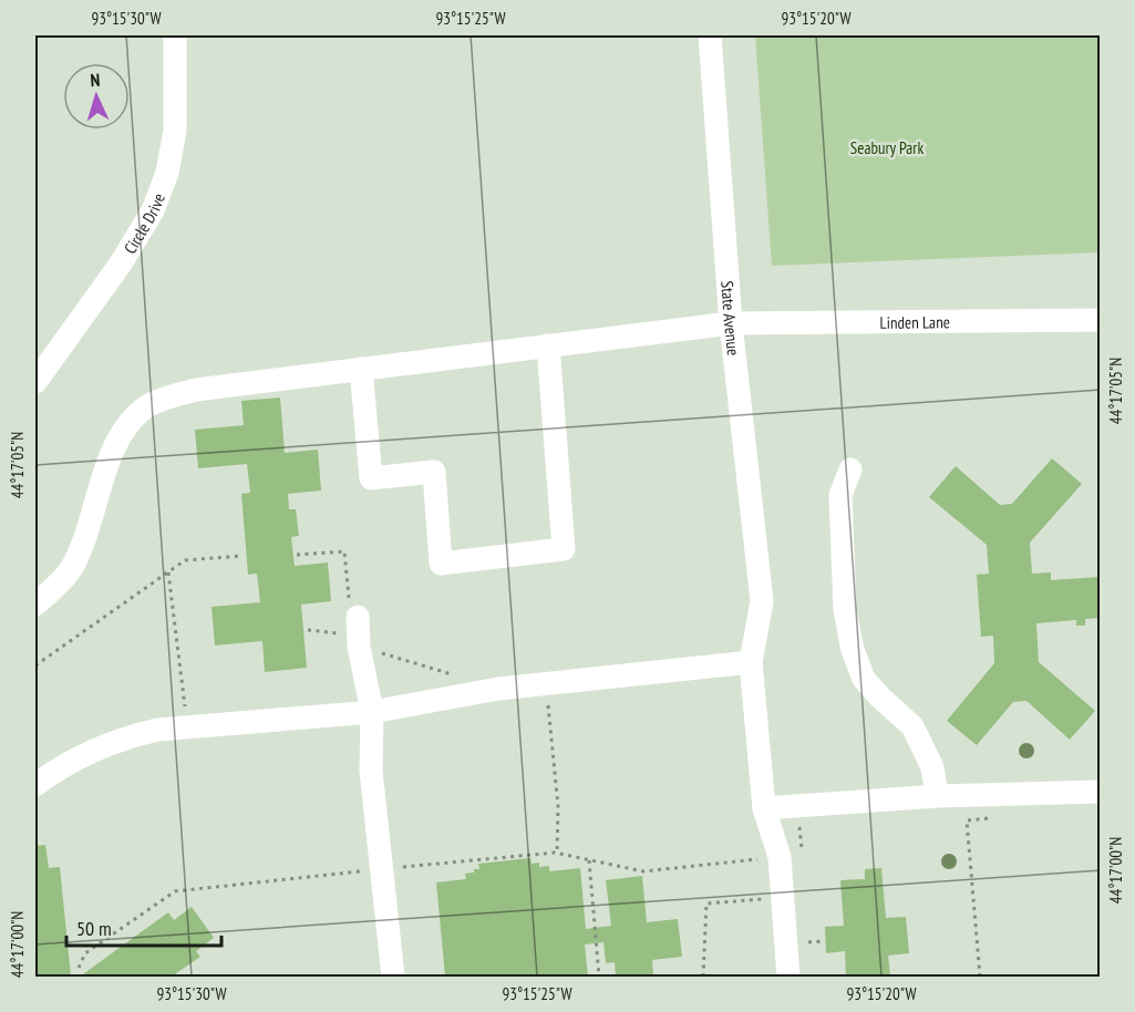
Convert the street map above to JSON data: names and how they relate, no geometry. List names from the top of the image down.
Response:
{
  "streets": {
    "street": ["Circle Drive", "State Avenue", "Linden Lane"]
  },
  "crossings": [
    ["State Avenue", "Linden Lane"]
  ],
  "parks": ["Seabury Park"],
  "scale_bar": "50 m",
  "north": "top",
  "coordinates": [
    "93°15'30\"W",
    "93°15'25\"W",
    "93°15'20\"W",
    "44°17'05\"N",
    "44°17'00\"N"
  ]
}
